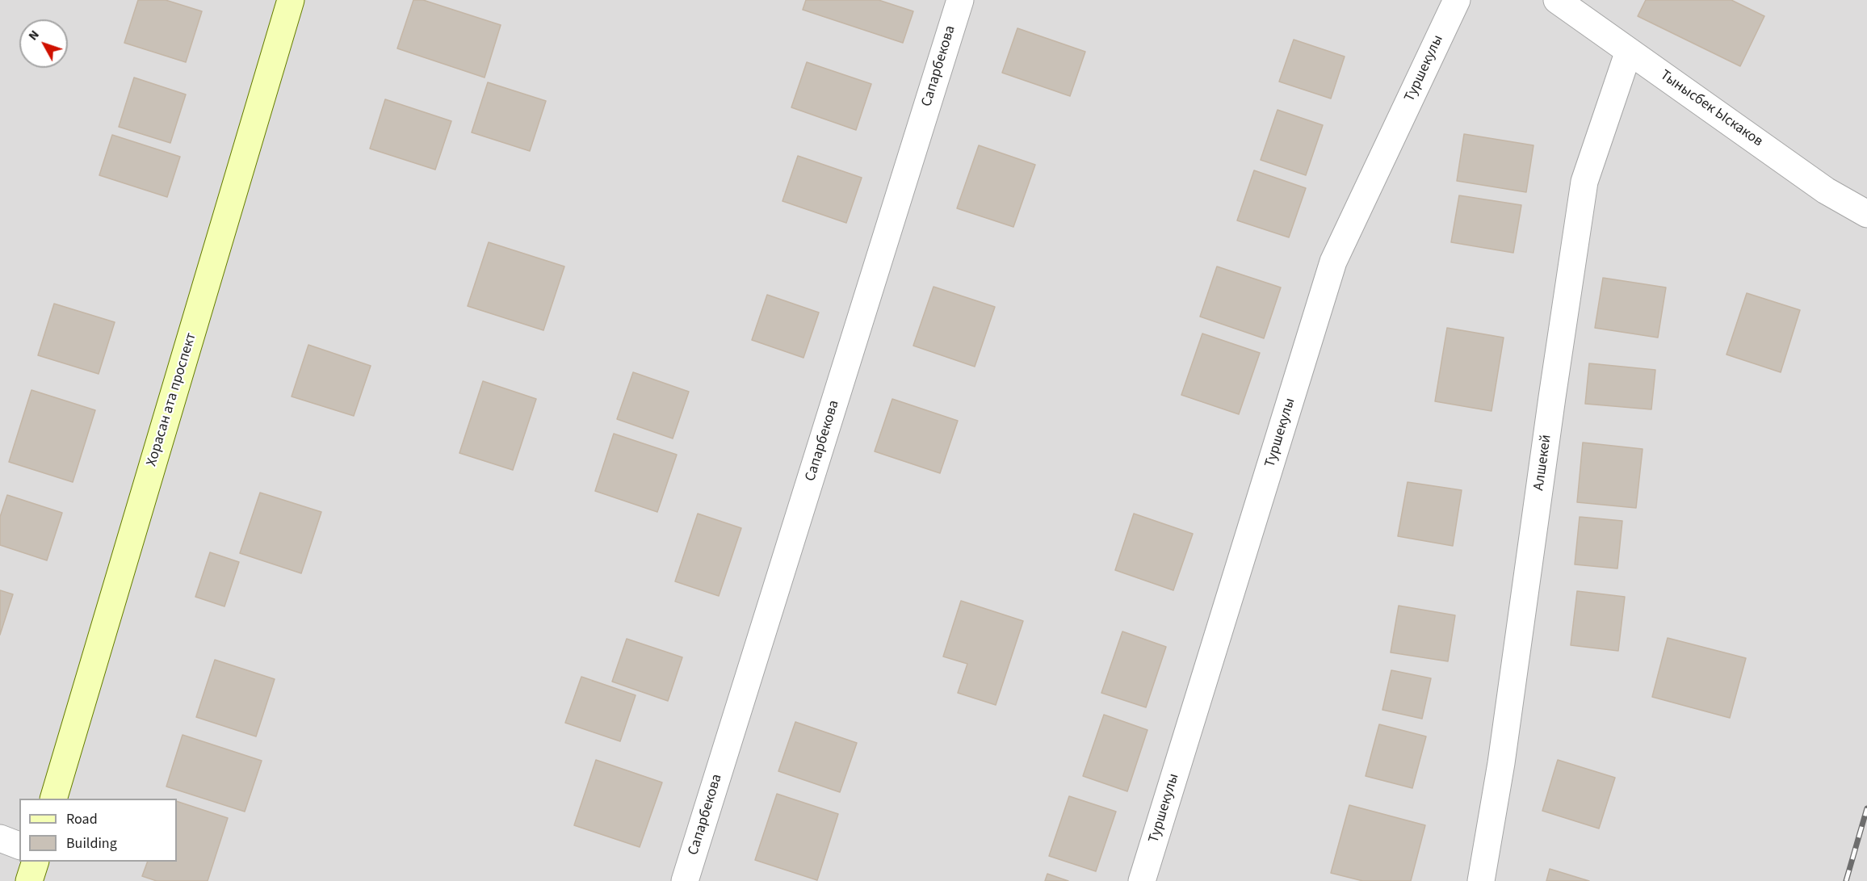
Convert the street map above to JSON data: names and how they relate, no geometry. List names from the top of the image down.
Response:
{
  "streets": {
    "main road": ["Хорасан ата проспект"],
    "street": [
      "Сапарбекова",
      "Туршекулы",
      "Тынысбек Ыскаков",
      "Алшекей"
    ]
  },
  "crossings": [
    ["Тынысбек Ыскаков", "Алшекей"]
  ],
  "legend": ["Road", "Building"],
  "north": "top left"
}
